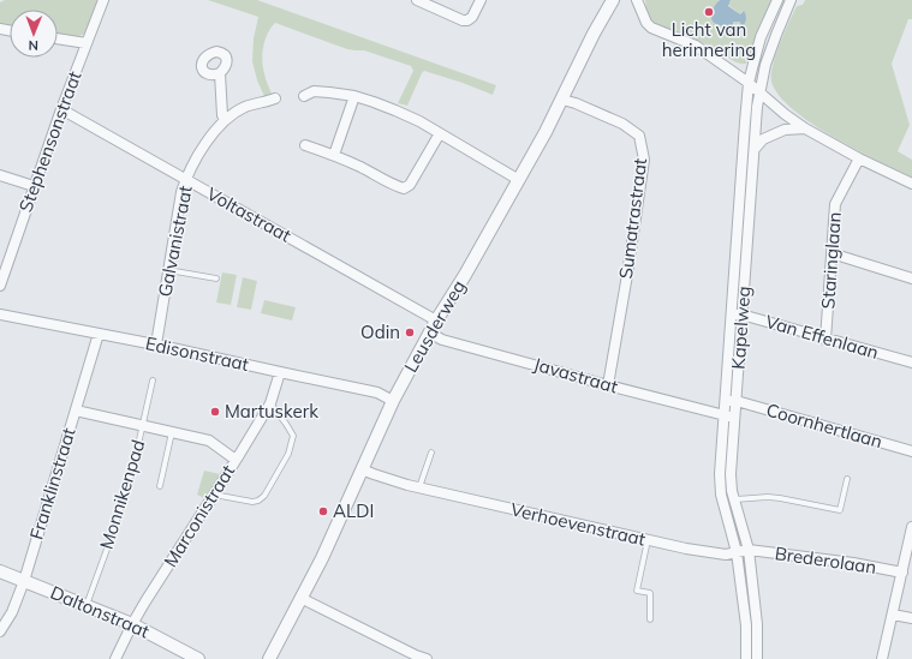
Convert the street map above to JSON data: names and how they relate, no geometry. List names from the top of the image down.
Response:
{
  "streets": {
    "street": [
      "Stephensonstraat",
      "Voltastraat",
      "Sumatrastraat",
      "Galvanistraat",
      "Staringlaan",
      "Leusderweg",
      "Kapelweg",
      "Van Effenlaan",
      "Edisonstraat",
      "Javastraat",
      "Coornhertlaan",
      "Franklinstraat",
      "Marconistraat",
      "Verhoevenstraat",
      "Brederolaan",
      "Daltonstraat"
    ],
    "lane": ["Monnikenpad"]
  },
  "crossings": [
    ["Stephensonstraat", "Voltastraat"],
    ["Voltastraat", "Galvanistraat"],
    ["Voltastraat", "Leusderweg"],
    ["Sumatrastraat", "Leusderweg"],
    ["Sumatrastraat", "Javastraat"],
    ["Galvanistraat", "Edisonstraat"],
    ["Staringlaan", "Van Effenlaan"],
    ["Leusderweg", "Edisonstraat"],
    ["Leusderweg", "Javastraat"],
    ["Leusderweg", "Verhoevenstraat"],
    ["Kapelweg", "Van Effenlaan"],
    ["Kapelweg", "Javastraat"],
    ["Kapelweg", "Coornhertlaan"],
    ["Kapelweg", "Verhoevenstraat"],
    ["Kapelweg", "Brederolaan"],
    ["Edisonstraat", "Franklinstraat"],
    ["Edisonstraat", "Marconistraat"],
    ["Franklinstraat", "Daltonstraat"],
    ["Monnikenpad", "Daltonstraat"],
    ["Marconistraat", "Daltonstraat"],
    ["Verhoevenstraat", "Brederolaan"]
  ],
  "places": [
    "Licht van herinnering",
    "Odin",
    "Martuskerk",
    "ALDI"
  ],
  "north": "bottom"
}
